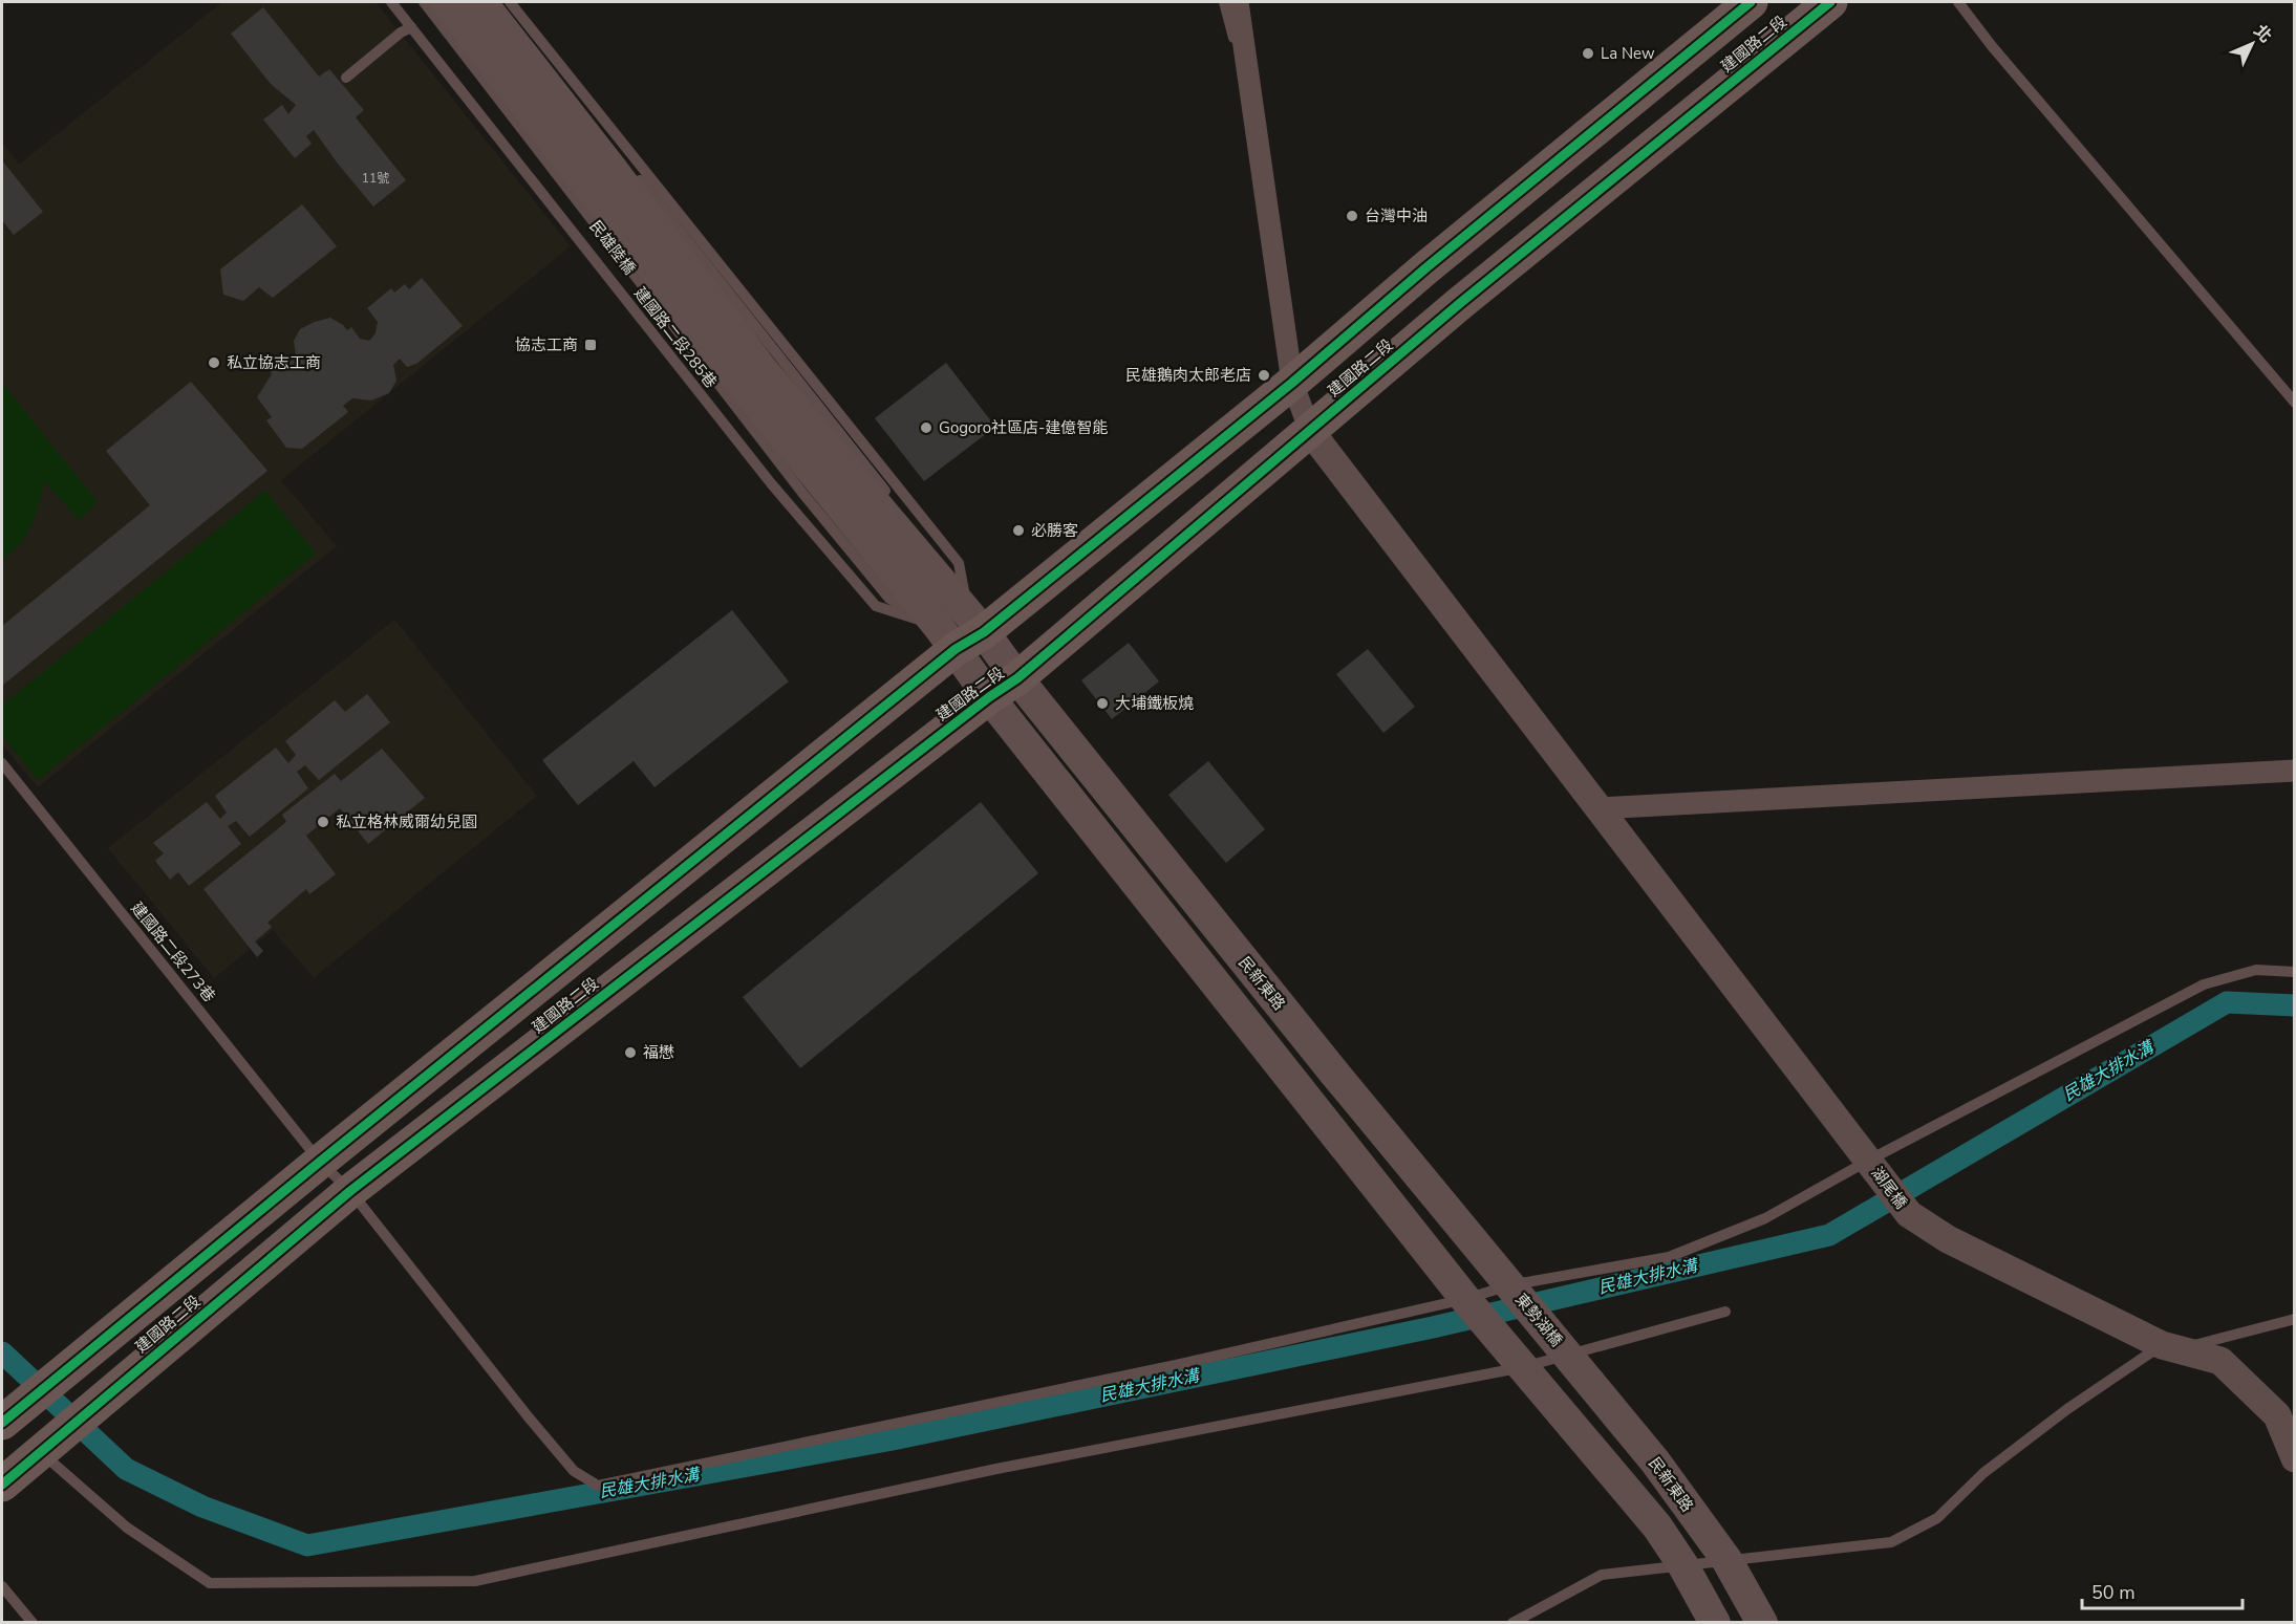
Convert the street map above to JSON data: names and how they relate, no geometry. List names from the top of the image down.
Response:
{
  "streets": {
    "main road": [
      "建國路二段",
      "民雄陸橋",
      "民新東路",
      "東勢湖橋"
    ],
    "street": ["湖尾橋"],
    "lane": ["建國路二段285巷", "建國路二段273巷"]
  },
  "crossings": [
    ["建國路二段", "建國路二段285巷"],
    ["建國路二段", "建國路二段273巷"],
    ["建國路二段", "民新東路"],
    ["建國路二段", "湖尾橋"],
    ["建國路二段285巷", "民新東路"],
    ["建國路二段273巷", "民新東路"],
    ["建國路二段273巷", "湖尾橋"],
    ["建國路二段273巷", "東勢湖橋"],
    ["民新東路", "東勢湖橋"]
  ],
  "water": ["民雄大排水溝"],
  "places": {
    "other": [
      "La New",
      "台灣中油",
      "私立協志工商",
      "民雄鵝肉太郎老店",
      "Gogoro社區店-建億智能",
      "必勝客",
      "大埔鐵板燒",
      "私立格林威爾幼兒園",
      "福懋"
    ],
    "transit": ["協志工商"]
  },
  "house_numbers": ["11號"],
  "scale_bar": "50 m",
  "north": "top right"
}
